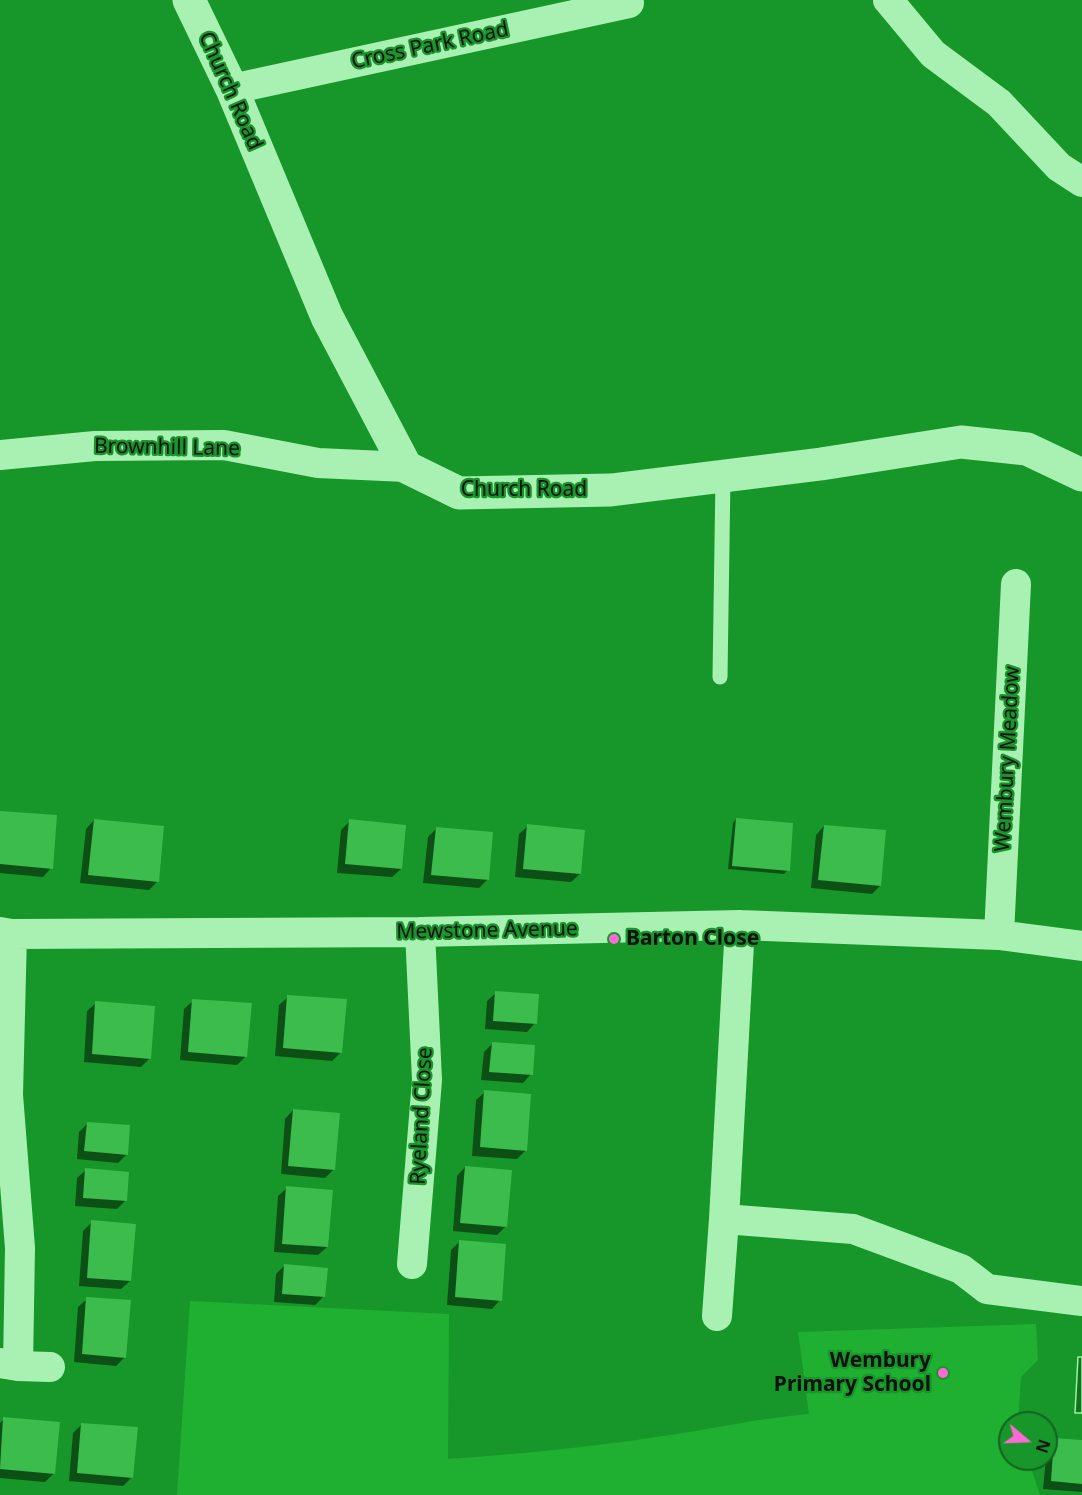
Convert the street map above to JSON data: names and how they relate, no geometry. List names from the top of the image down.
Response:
{
  "streets": {
    "street": [
      "Cross Park Road",
      "Church Road",
      "Brownhill Lane",
      "Wembury Meadow",
      "Mewstone Avenue",
      "Ryeland Close"
    ]
  },
  "crossings": [
    ["Cross Park Road", "Church Road"],
    ["Church Road", "Brownhill Lane"],
    ["Wembury Meadow", "Mewstone Avenue"],
    ["Mewstone Avenue", "Ryeland Close"]
  ],
  "places": ["Barton Close", "Wembury Primary School"],
  "north": "right"
}
